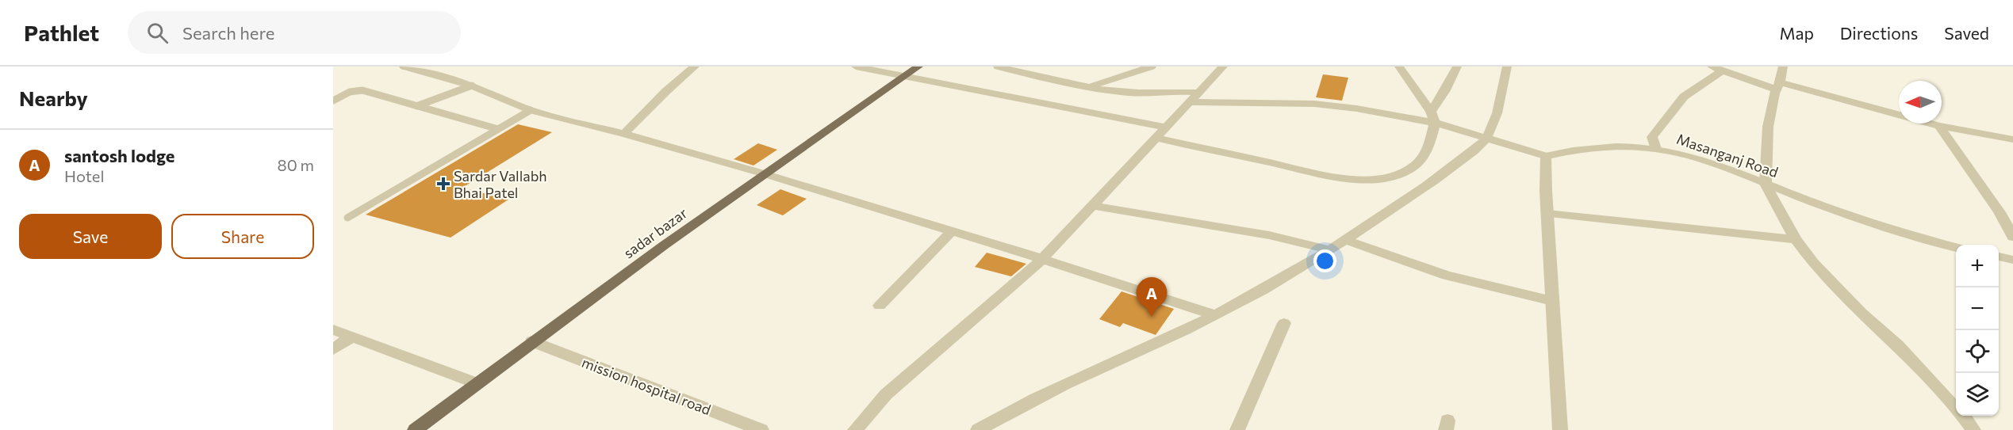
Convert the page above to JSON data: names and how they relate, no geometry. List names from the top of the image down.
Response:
{
  "streets": {
    "main road": ["sadar bazar"],
    "street": ["Masanganj Road", "mission hospital road"]
  },
  "crossings": [
    ["sadar bazar", "mission hospital road"]
  ],
  "places": {
    "health": ["Sardar Vallabh Bhai Patel"]
  },
  "north": "left",
  "page": {
    "header": "Pathlet",
    "search": "Search here",
    "nav": ["Map", "Directions", "Saved"],
    "heading": "Nearby",
    "list": [
      {
        "mark": "A",
        "name": "santosh lodge",
        "note": "Hotel",
        "value": "80 m"
      }
    ],
    "buttons": ["Save", "Share"],
    "map_buttons": ["+", "−"],
    "pins": "A"
  }
}
